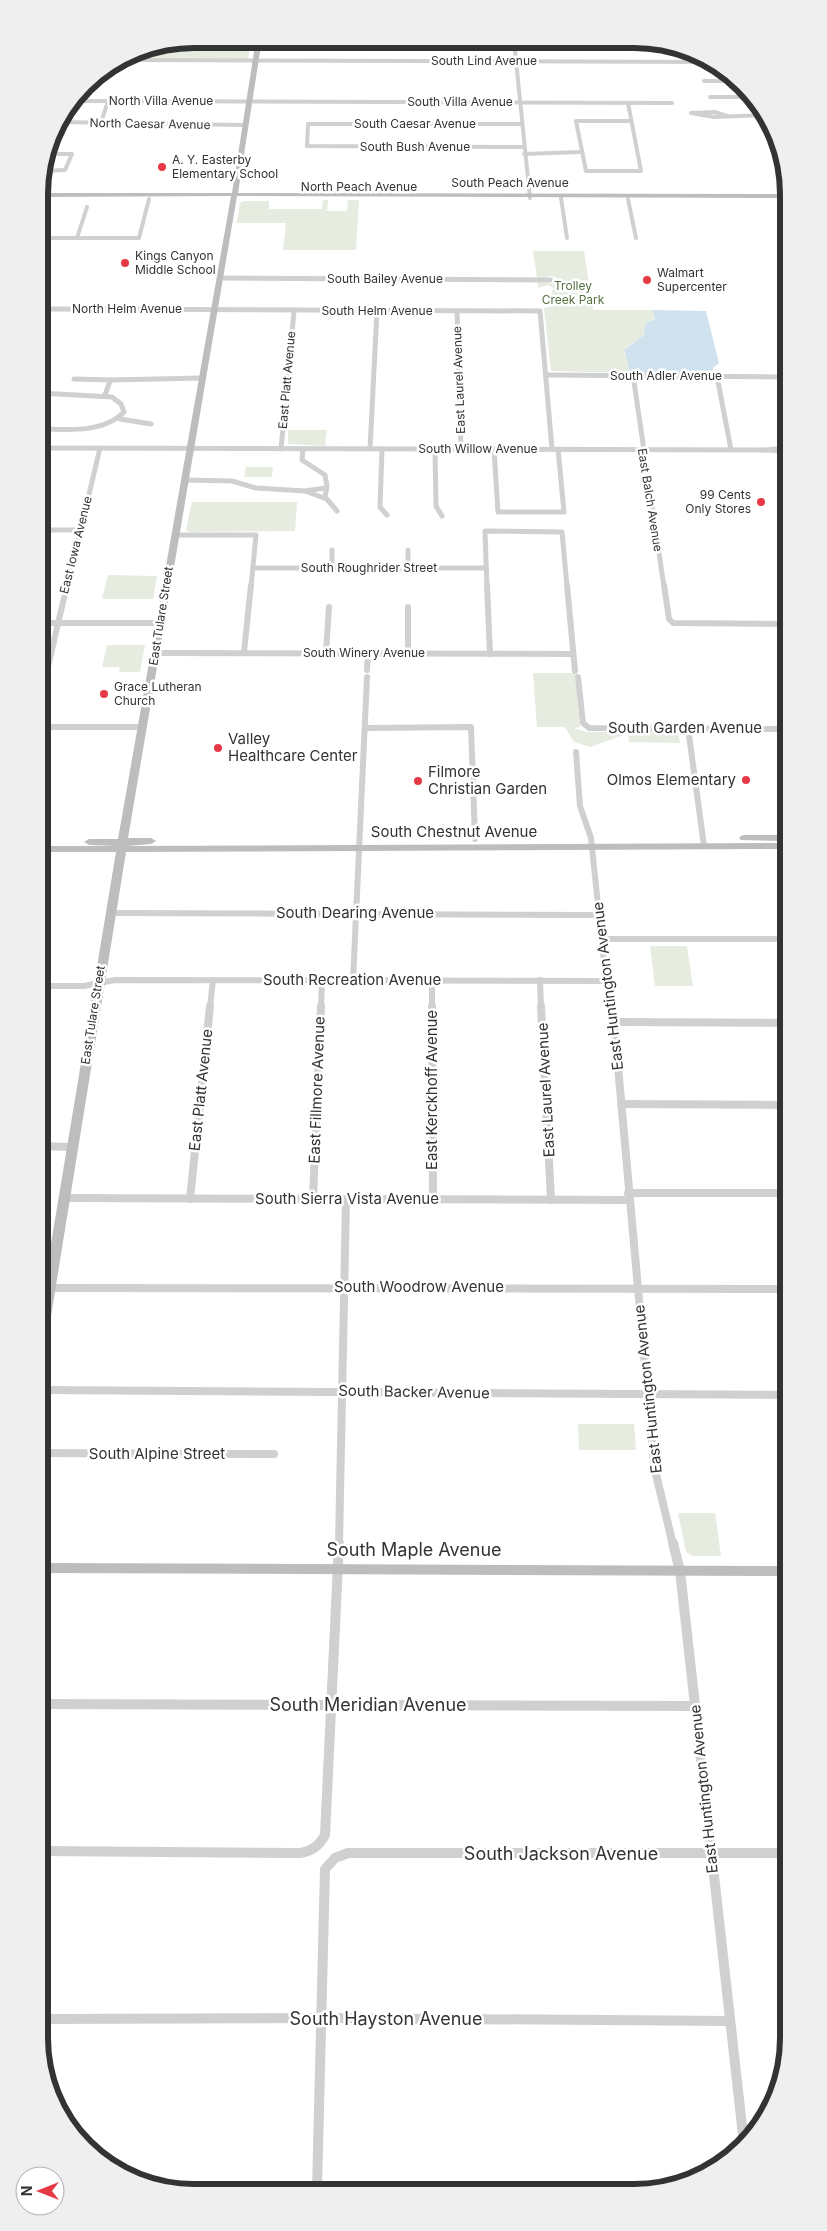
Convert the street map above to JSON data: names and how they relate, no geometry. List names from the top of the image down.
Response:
{
  "streets": {
    "main road": [
      "South Peach Avenue",
      "North Peach Avenue",
      "East Tulare Street",
      "South Chestnut Avenue",
      "South Maple Avenue"
    ],
    "street": [
      "South Lind Avenue",
      "North Villa Avenue",
      "South Villa Avenue",
      "North Caesar Avenue",
      "South Caesar Avenue",
      "South Bush Avenue",
      "South Bailey Avenue",
      "North Helm Avenue",
      "South Helm Avenue",
      "South Adler Avenue",
      "East Platt Avenue",
      "East Laurel Avenue",
      "South Willow Avenue",
      "East Balch Avenue",
      "East Iowa Avenue",
      "South Roughrider Street",
      "South Winery Avenue",
      "South Garden Avenue",
      "South Dearing Avenue",
      "South Recreation Avenue",
      "East Huntington Avenue",
      "East Fillmore Avenue",
      "East Kerckhoff Avenue",
      "South Sierra Vista Avenue",
      "South Woodrow Avenue",
      "South Backer Avenue",
      "South Alpine Street",
      "South Meridian Avenue",
      "South Jackson Avenue",
      "South Hayston Avenue"
    ]
  },
  "crossings": [
    ["South Lind Avenue", "East Tulare Street"],
    ["North Villa Avenue", "South Villa Avenue"],
    ["North Villa Avenue", "East Tulare Street"],
    ["South Villa Avenue", "East Tulare Street"],
    ["North Caesar Avenue", "East Tulare Street"],
    ["South Caesar Avenue", "South Bush Avenue"],
    ["South Peach Avenue", "North Peach Avenue"],
    ["North Peach Avenue", "East Tulare Street"],
    ["South Bailey Avenue", "East Tulare Street"],
    ["North Helm Avenue", "South Helm Avenue"],
    ["North Helm Avenue", "East Tulare Street"],
    ["South Helm Avenue", "South Adler Avenue"],
    ["South Helm Avenue", "East Platt Avenue"],
    ["South Helm Avenue", "East Laurel Avenue"],
    ["South Helm Avenue", "East Tulare Street"],
    ["South Adler Avenue", "East Balch Avenue"],
    ["East Platt Avenue", "South Willow Avenue"],
    ["East Platt Avenue", "South Recreation Avenue"],
    ["East Platt Avenue", "South Sierra Vista Avenue"],
    ["East Laurel Avenue", "South Willow Avenue"],
    ["East Laurel Avenue", "South Recreation Avenue"],
    ["East Laurel Avenue", "South Sierra Vista Avenue"],
    ["South Willow Avenue", "East Balch Avenue"],
    ["South Willow Avenue", "East Iowa Avenue"],
    ["South Willow Avenue", "East Tulare Street"],
    ["East Tulare Street", "South Winery Avenue"],
    ["East Tulare Street", "South Chestnut Avenue"],
    ["East Tulare Street", "South Dearing Avenue"],
    ["East Tulare Street", "South Recreation Avenue"],
    ["East Tulare Street", "South Sierra Vista Avenue"],
    ["East Tulare Street", "South Woodrow Avenue"],
    ["South Winery Avenue", "South Garden Avenue"],
    ["South Chestnut Avenue", "East Huntington Avenue"],
    ["South Dearing Avenue", "East Huntington Avenue"],
    ["South Recreation Avenue", "East Huntington Avenue"],
    ["South Recreation Avenue", "East Fillmore Avenue"],
    ["South Recreation Avenue", "East Kerckhoff Avenue"],
    ["East Huntington Avenue", "South Sierra Vista Avenue"],
    ["East Huntington Avenue", "South Woodrow Avenue"],
    ["East Huntington Avenue", "South Backer Avenue"],
    ["East Huntington Avenue", "South Maple Avenue"],
    ["East Huntington Avenue", "South Meridian Avenue"],
    ["East Huntington Avenue", "South Jackson Avenue"],
    ["East Huntington Avenue", "South Hayston Avenue"],
    ["East Fillmore Avenue", "South Sierra Vista Avenue"],
    ["East Kerckhoff Avenue", "South Sierra Vista Avenue"],
    ["South Jackson Avenue", "South Hayston Avenue"]
  ],
  "parks": ["Trolley Creek Park"],
  "places": [
    "A. Y. Easterby Elementary School",
    "Kings Canyon Middle School",
    "Walmart Supercenter",
    "99 Cents Only Stores",
    "Grace Lutheran Church",
    "Valley Healthcare Center",
    "Olmos Elementary",
    "Filmore Christian Garden"
  ],
  "north": "left"
}
